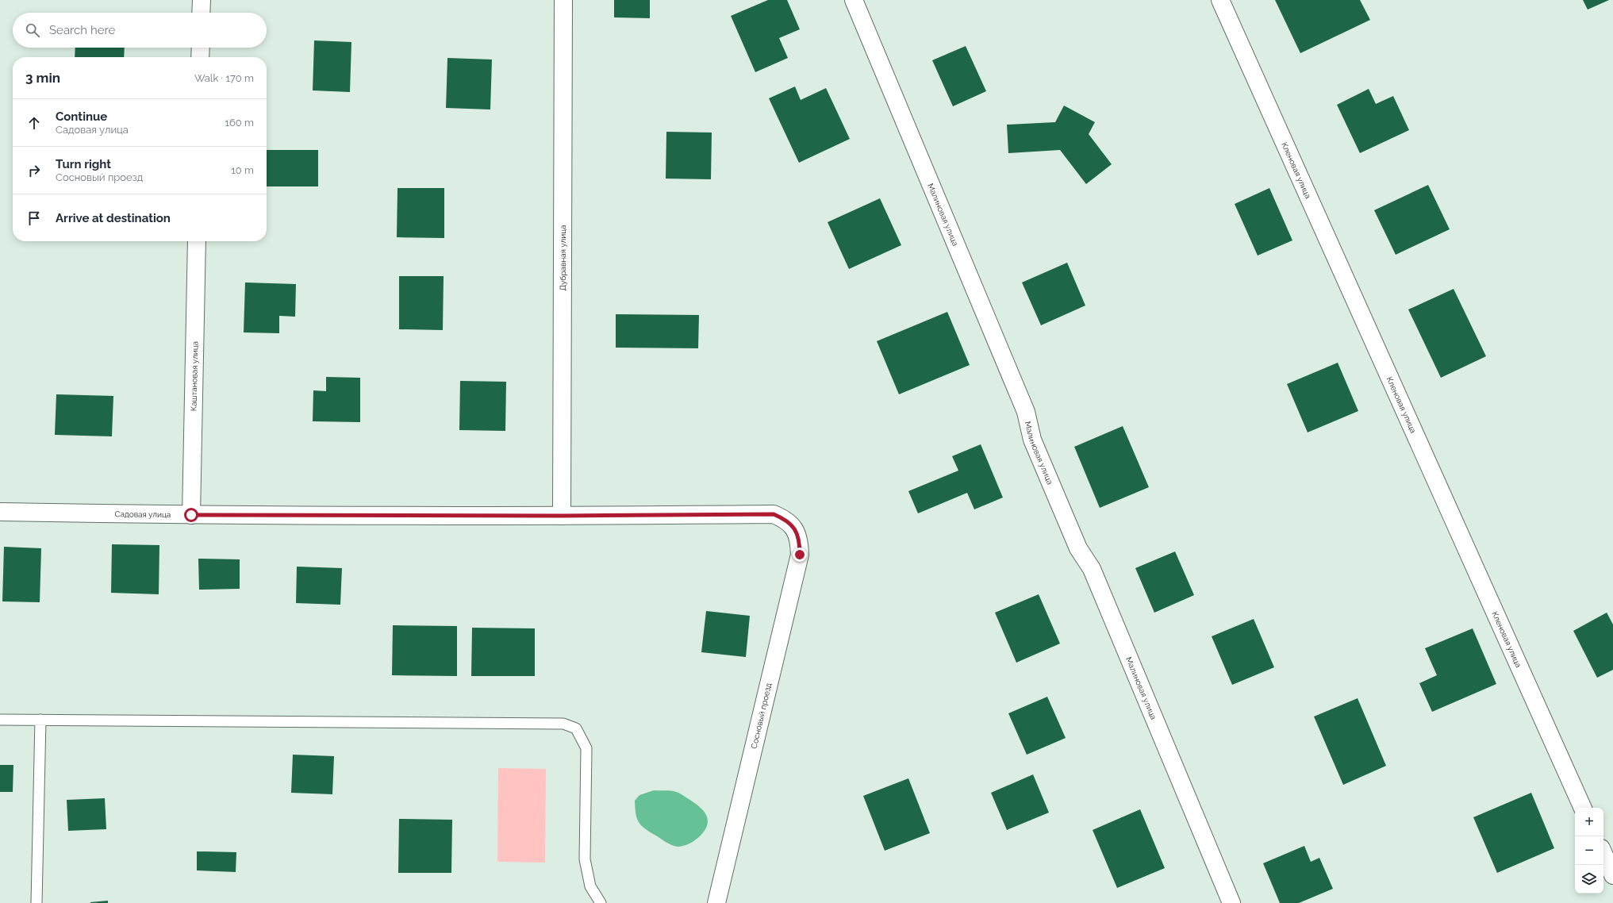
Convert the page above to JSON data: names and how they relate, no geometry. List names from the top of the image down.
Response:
{
  "streets": {
    "street": [
      "Кленовая улица",
      "Малиновая улица",
      "Дубравная улица",
      "Каштановая улица",
      "Садовая улица",
      "Сосновый проезд"
    ]
  },
  "crossings": [
    ["Дубравная улица", "Садовая улица"],
    ["Каштановая улица", "Садовая улица"],
    ["Садовая улица", "Сосновый проезд"]
  ],
  "page": {
    "search": "Search here",
    "heading": ["3 min", "Walk · 170 m"],
    "list": [
      ["Continue", "Садовая улица", "160 m"],
      ["Turn right", "Сосновый проезд", "10 m"],
      "Arrive at destination"
    ],
    "map_buttons": ["+", "−"]
  }
}
